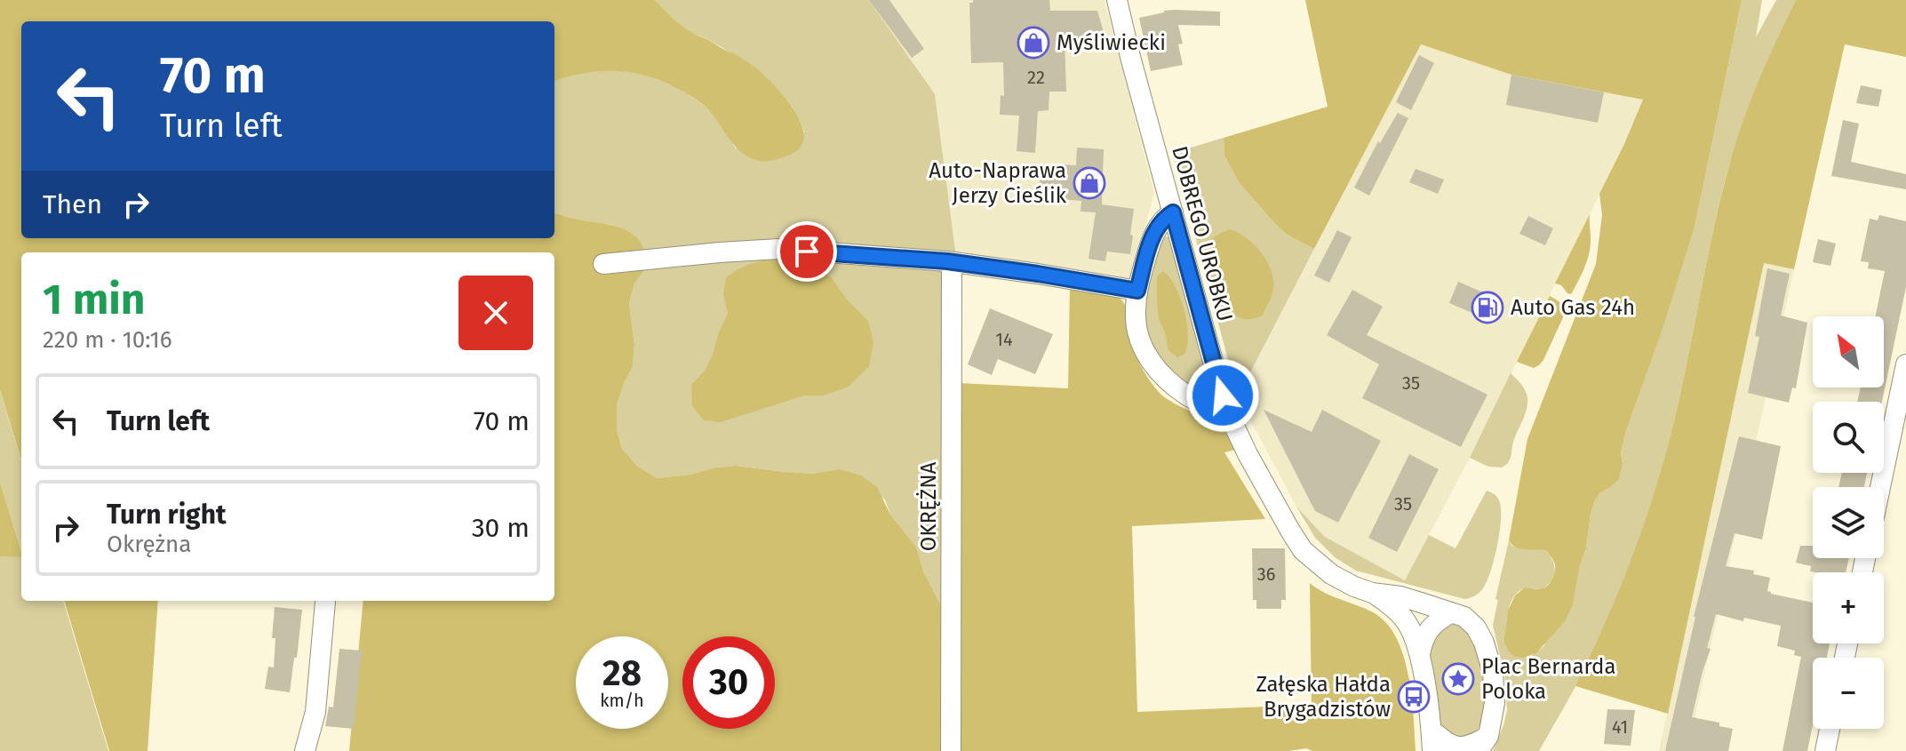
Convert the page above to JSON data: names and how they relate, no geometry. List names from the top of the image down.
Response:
{
  "streets": {
    "street": ["DOBREGO UROBKU", "OKRĘŻNA"]
  },
  "places": {
    "shop": ["Myśliwiecki", "Auto-Naprawa Jerzy Cieślik"],
    "fuel station": ["Auto Gas 24h"],
    "place": ["Plac Bernarda Poloka"],
    "bus stop": ["Załęska Hałda Brygadzistów"]
  },
  "house_numbers": [
    "22",
    "14",
    "35",
    "35",
    "36",
    "41"
  ],
  "north": "top left",
  "page": {
    "turn": ["70 m", "Turn left"],
    "then": "Then",
    "heading": ["1 min", "220 m · 10:16"],
    "map_buttons": ["+", "−"],
    "list": [
      {
        "name": "Turn left",
        "value": "70 m"
      },
      {
        "name": "Turn right",
        "note": "Okrężna",
        "value": "30 m"
      }
    ],
    "speed": "28 km/h",
    "limit": "30"
  }
}
